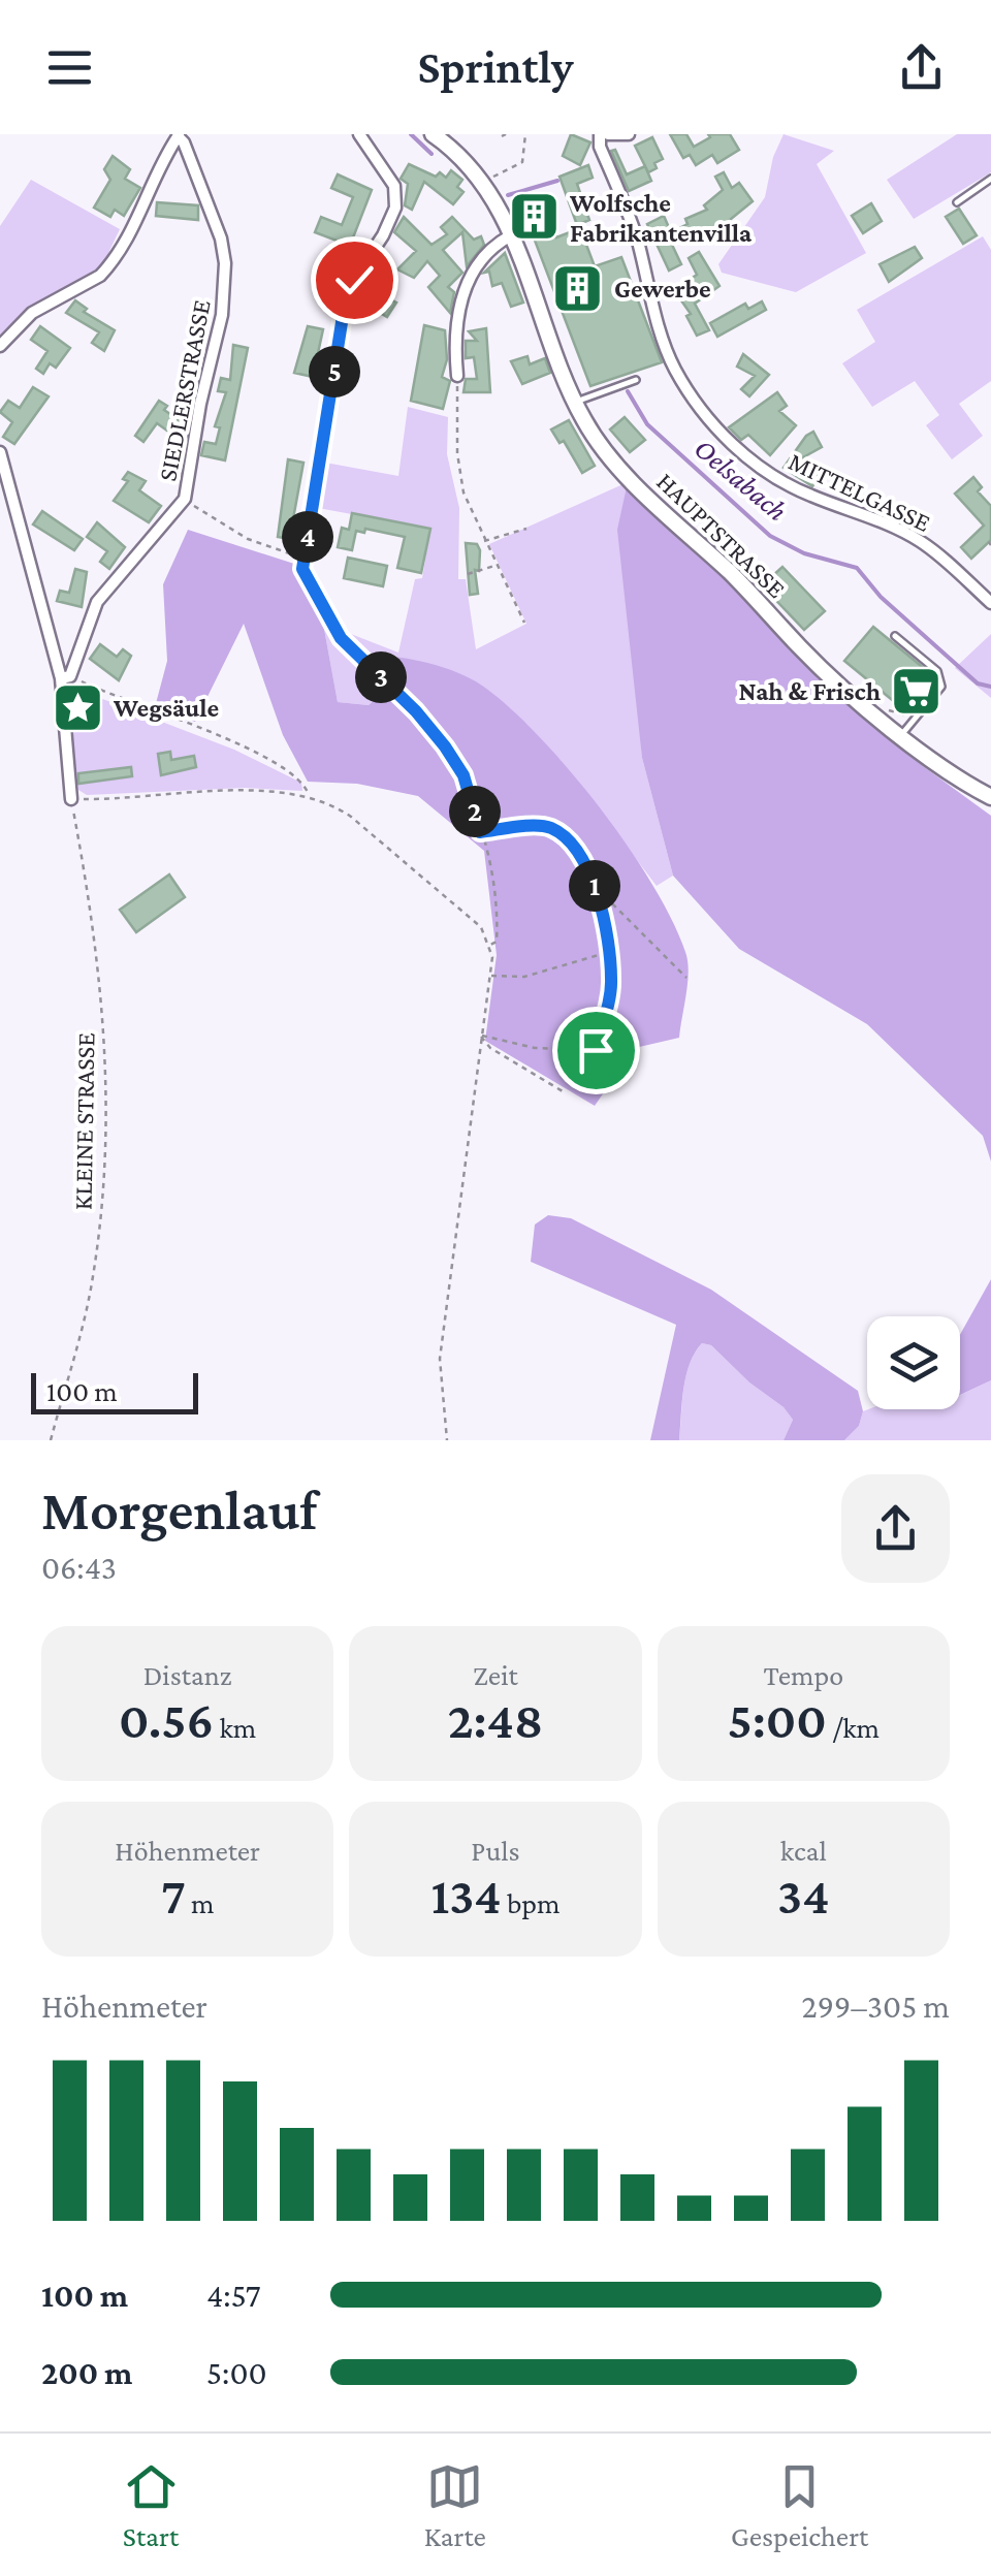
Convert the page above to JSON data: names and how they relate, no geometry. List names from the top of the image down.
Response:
{
  "streets": {
    "main road": ["HAUPTSTRASSE"],
    "street": ["SIEDLERSTRASSE", "MITTELGASSE"],
    "path": ["KLEINE STRASSE"]
  },
  "water": ["Oelsabach"],
  "places": {
    "building": ["Wolfsche Fabrikantenvilla", "Gewerbe"],
    "supermarket": ["Nah & Frisch"],
    "place": ["Wegsäule"]
  },
  "scale_bar": "100 m",
  "page": {
    "header": "Sprintly",
    "pins": [
      "5",
      "4",
      "3",
      "2",
      "1"
    ],
    "scale": "100 m",
    "heading": ["Morgenlauf", "06:43"],
    "stats": [
      ["Distanz", "0.56 km"],
      ["Zeit", "2:48"],
      ["Tempo", "5:00 /km"],
      ["Höhenmeter", "7 m"],
      ["Puls", "134 bpm"],
      ["kcal", "34"]
    ],
    "chart": ["Höhenmeter", "299–305 m"],
    "list": [
      {
        "name": "100 m",
        "note": "4:57"
      },
      {
        "name": "200 m",
        "note": "5:00"
      }
    ],
    "tabs": ["Start", "Karte", "Gespeichert"]
  }
}
